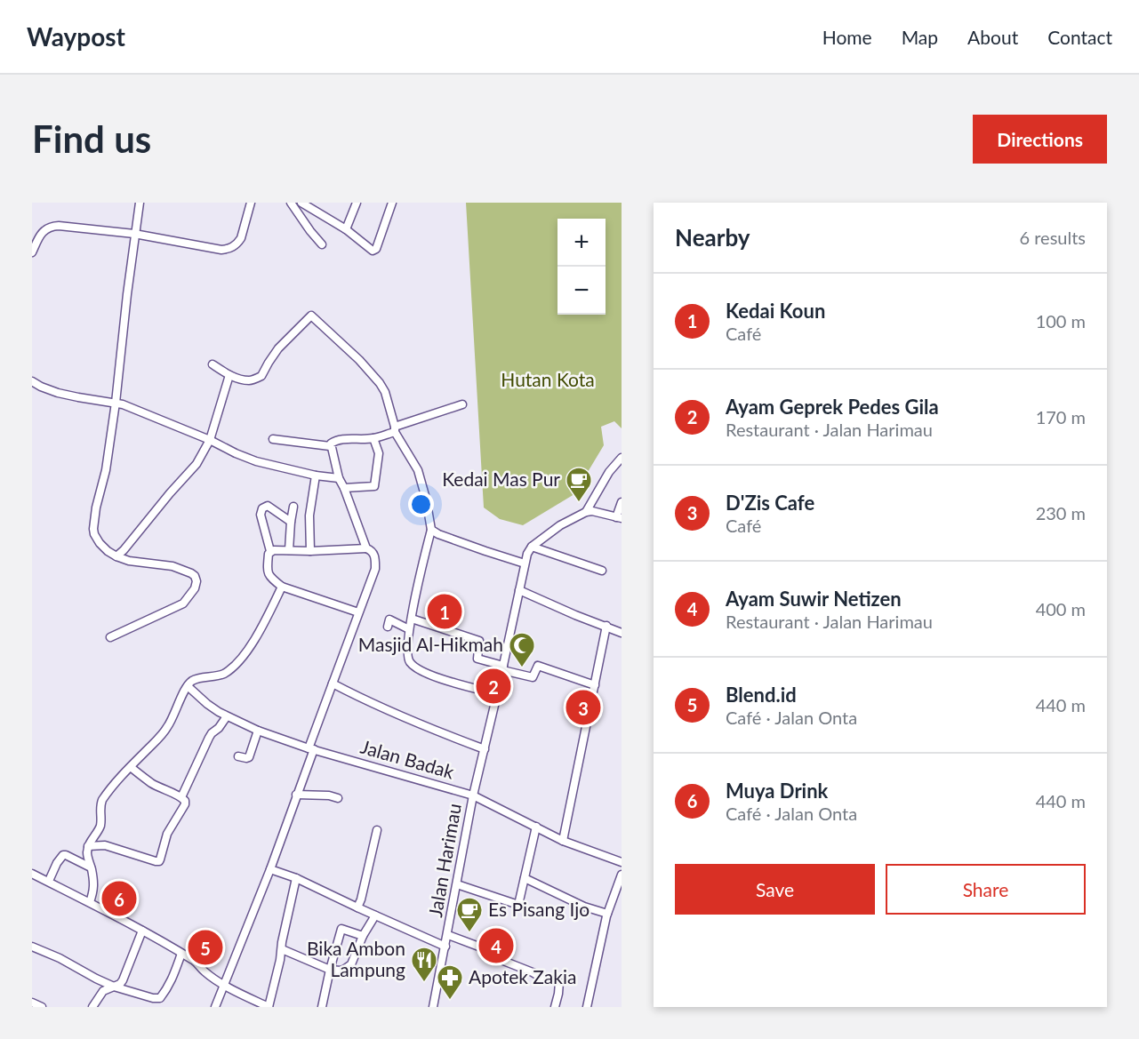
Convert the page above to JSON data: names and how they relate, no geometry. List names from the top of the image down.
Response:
{
  "streets": {
    "street": ["Jalan Badak", "Jalan Harimau"]
  },
  "crossings": [
    ["Jalan Badak", "Jalan Harimau"]
  ],
  "parks": ["Hutan Kota"],
  "places": {
    "cafe": ["Kedai Mas Pur", "Es Pisang Ijo"],
    "mosque": ["Masjid Al-Hikmah"],
    "restaurant": ["Bika Ambon Lampung"],
    "pharmacy": ["Apotek Zakia"]
  },
  "page": {
    "header": "Waypost",
    "nav": [
      "Home",
      "Map",
      "About",
      "Contact"
    ],
    "buttons": [
      "Directions",
      ["Save", "Share"]
    ],
    "title": "Find us",
    "heading": ["Nearby", "6 results"],
    "map_buttons": ["+", "−"],
    "list": [
      {
        "mark": "1",
        "name": "Kedai Koun",
        "note": "Café",
        "value": "100 m"
      },
      {
        "mark": "2",
        "name": "Ayam Geprek Pedes Gila",
        "note": "Restaurant · Jalan Harimau",
        "value": "170 m"
      },
      {
        "mark": "3",
        "name": "D'Zis Cafe",
        "note": "Café",
        "value": "230 m"
      },
      {
        "mark": "4",
        "name": "Ayam Suwir Netizen",
        "note": "Restaurant · Jalan Harimau",
        "value": "400 m"
      },
      {
        "mark": "5",
        "name": "Blend.id",
        "note": "Café · Jalan Onta",
        "value": "440 m"
      },
      {
        "mark": "6",
        "name": "Muya Drink",
        "note": "Café · Jalan Onta",
        "value": "440 m"
      }
    ],
    "pins": [
      "1",
      "2",
      "3",
      "6",
      "4",
      "5"
    ]
  }
}
